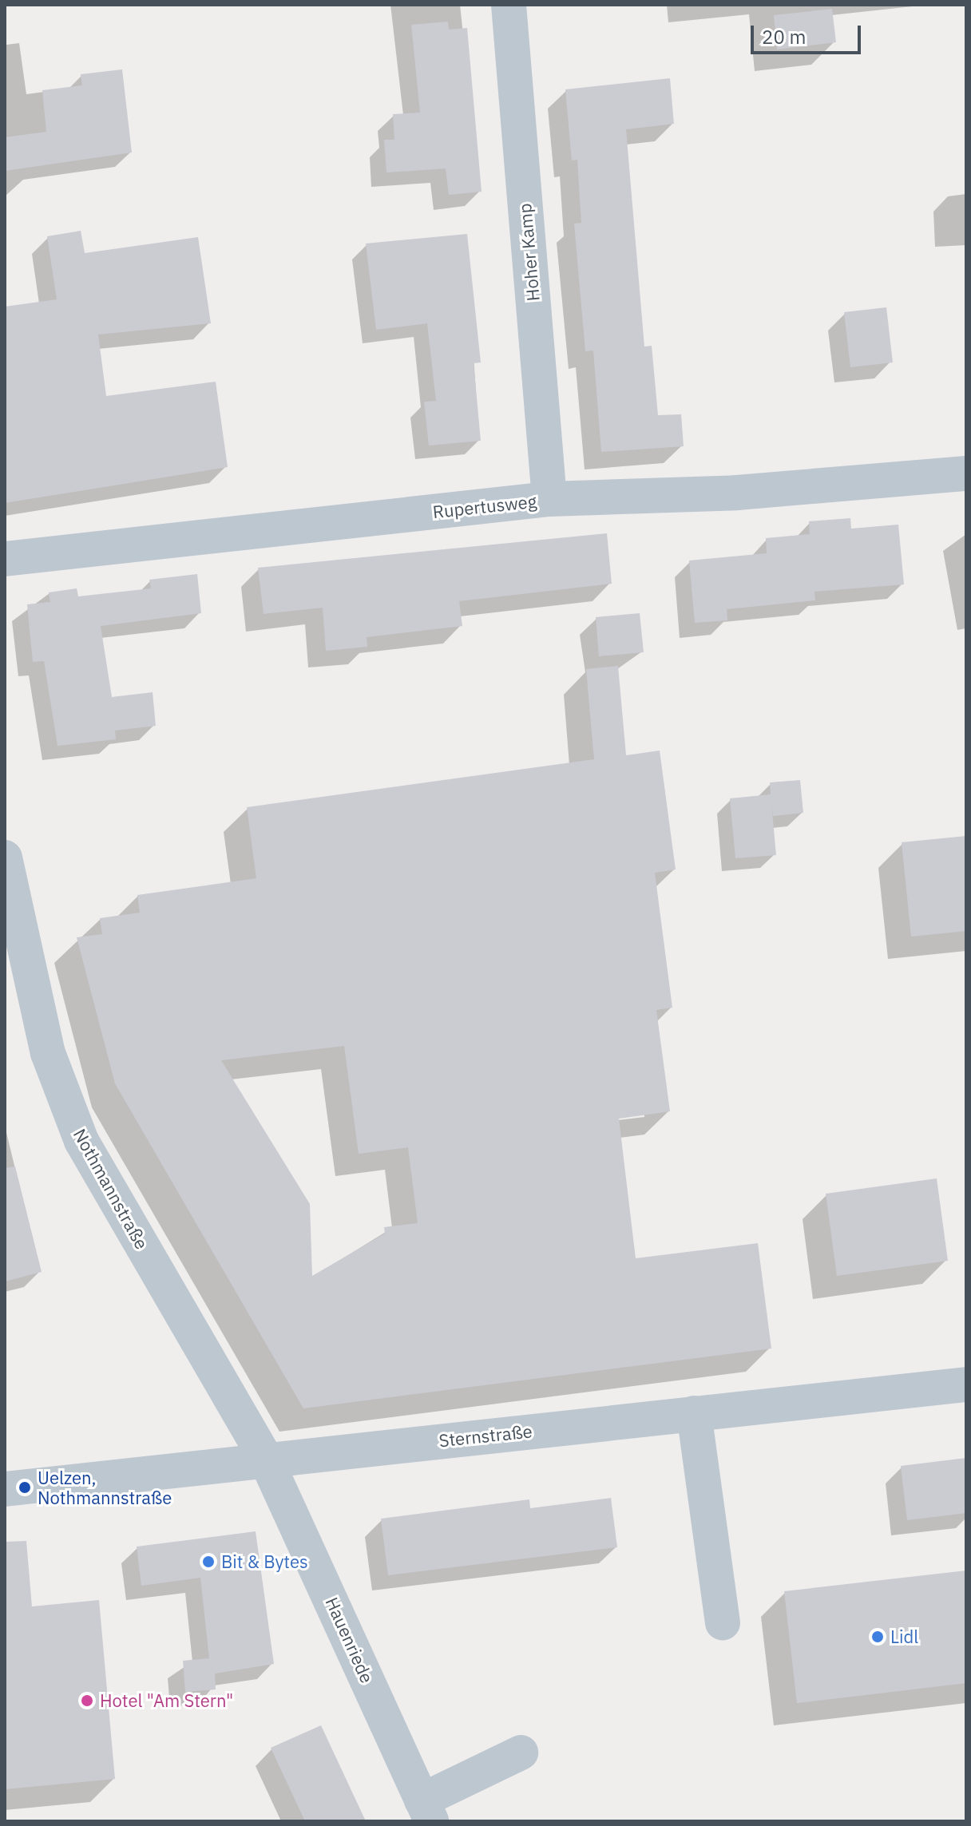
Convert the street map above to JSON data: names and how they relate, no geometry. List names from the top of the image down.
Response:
{
  "streets": {
    "street": [
      "Hoher Kamp",
      "Rupertusweg",
      "Nothmannstraße",
      "Sternstraße",
      "Hauenriede"
    ]
  },
  "crossings": [
    ["Hoher Kamp", "Rupertusweg"],
    ["Nothmannstraße", "Sternstraße"],
    ["Nothmannstraße", "Hauenriede"],
    ["Sternstraße", "Hauenriede"]
  ],
  "places": [
    "Uelzen, Nothmannstraße",
    "Bit & Bytes",
    "Lidl",
    "Hotel \"Am Stern\""
  ],
  "scale_bar": "20 m"
}
